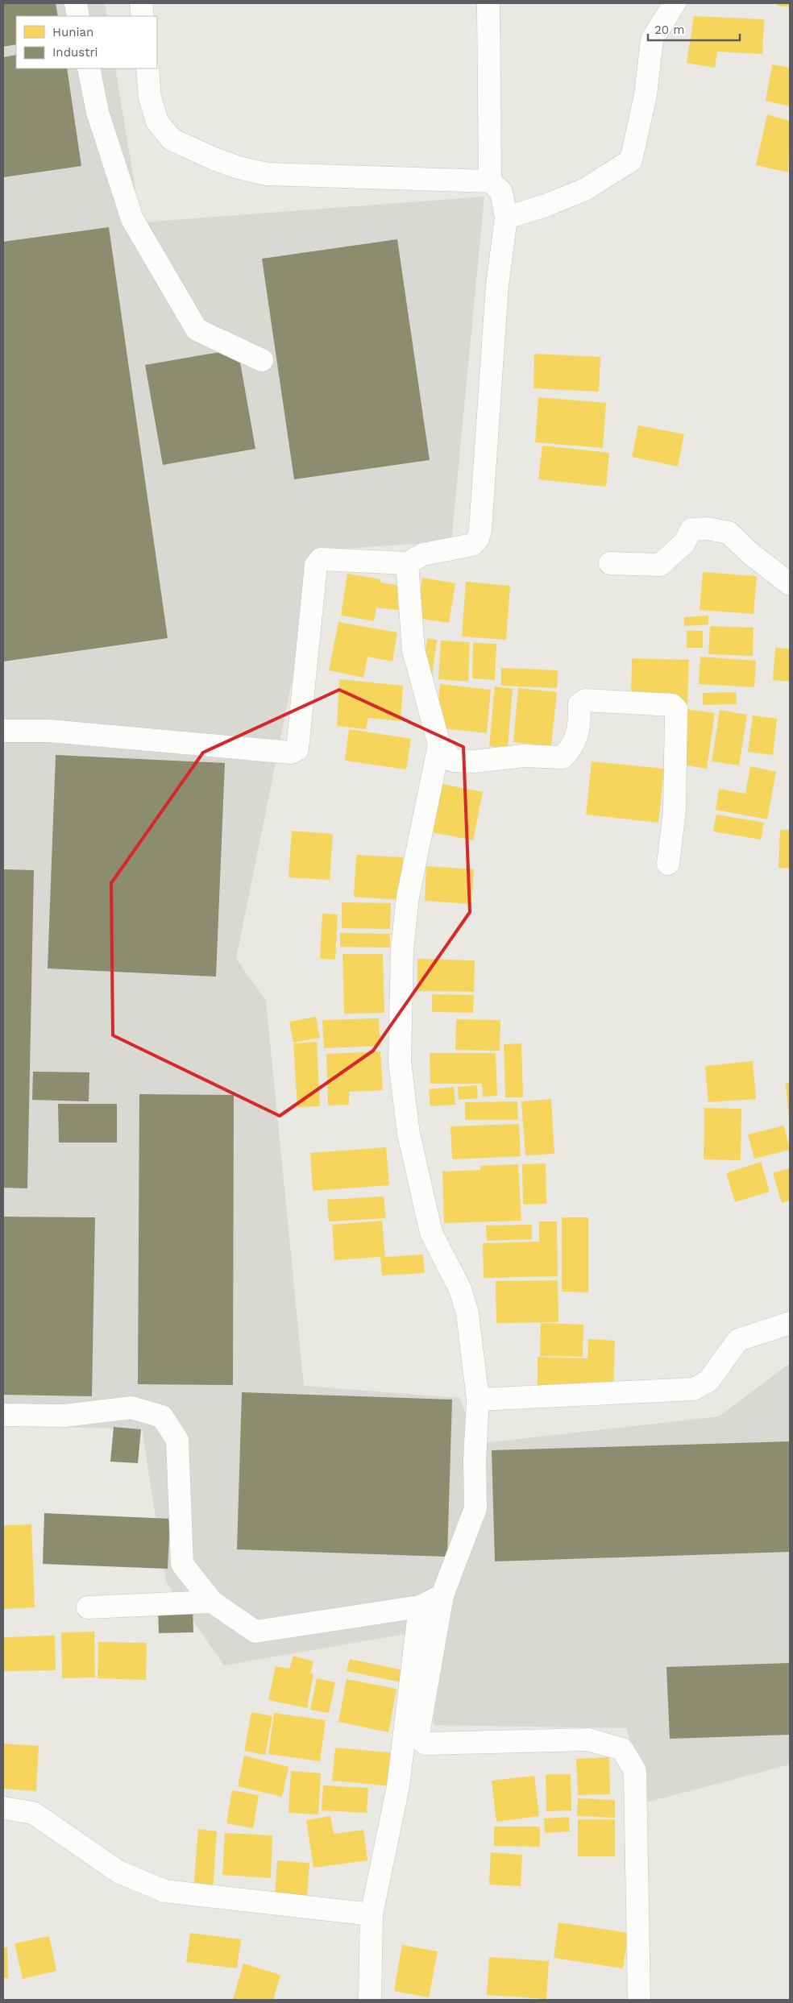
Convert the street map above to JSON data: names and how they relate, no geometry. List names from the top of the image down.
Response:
{
  "legend": ["Hunian", "Industri"],
  "scale_bar": "20 m"
}
